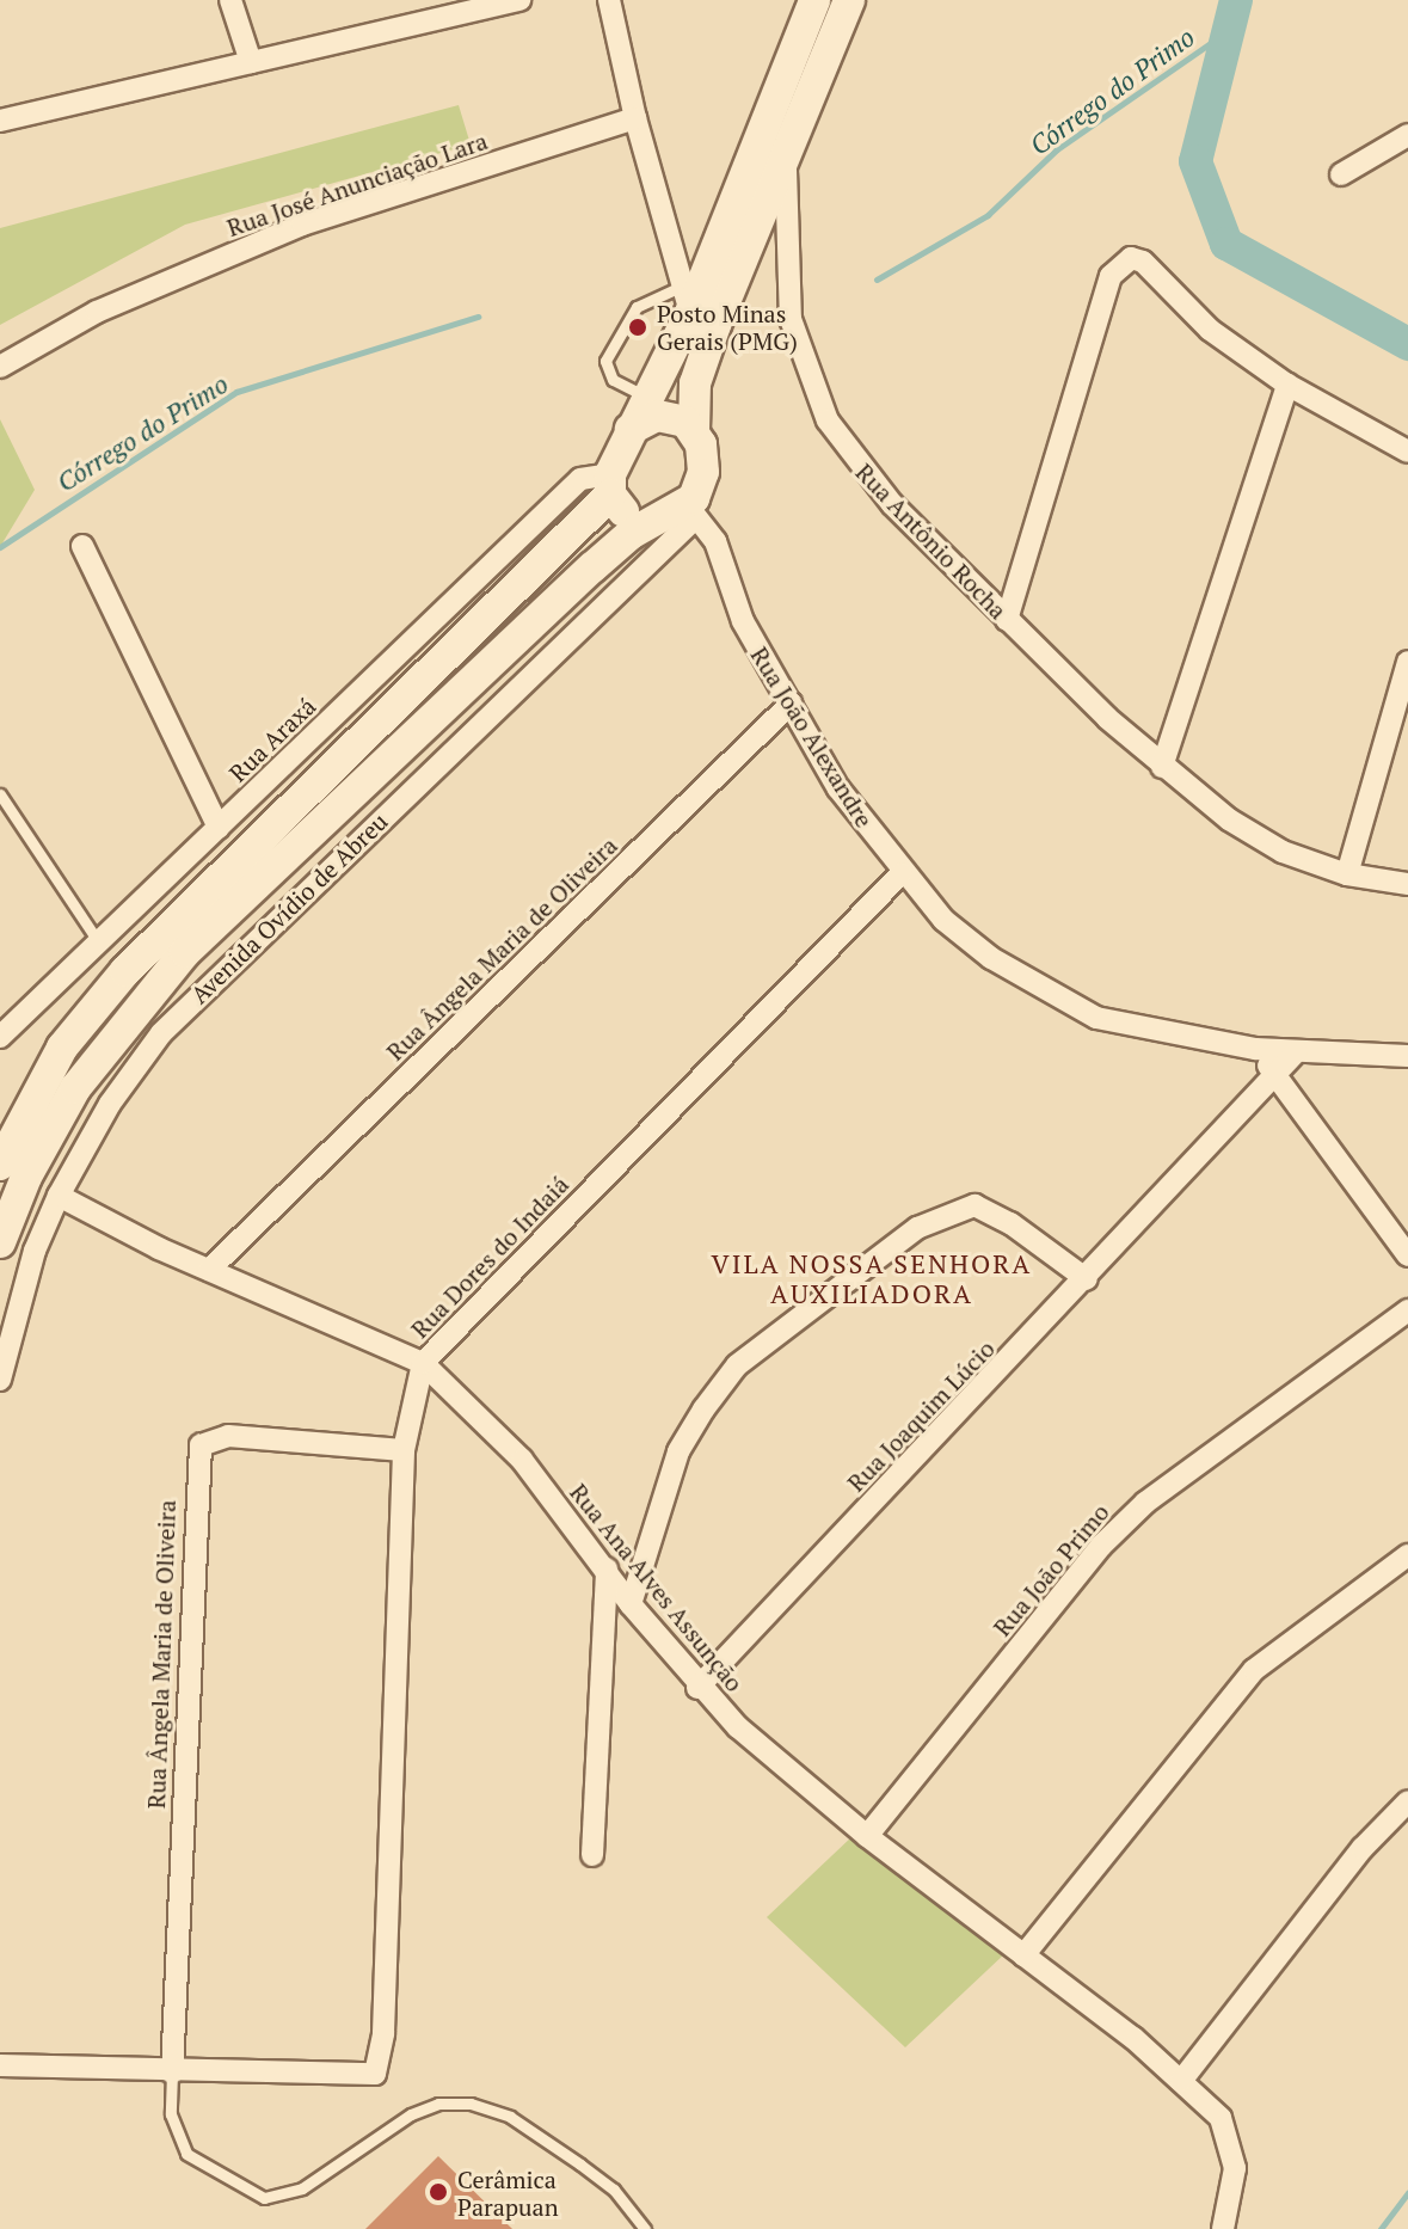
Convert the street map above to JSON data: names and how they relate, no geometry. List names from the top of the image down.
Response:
{
  "streets": {
    "main road": ["Rua Antônio Rocha", "Avenida Ovídio de Abreu"],
    "street": [
      "Rua José Anunciação Lara",
      "Rua João Alexandre",
      "Rua Araxá",
      "Rua Ângela Maria de Oliveira",
      "Rua Dores do Indaiá",
      "Rua Joaquim Lúcio",
      "Rua João Primo",
      "Rua Ana Alves Assunção"
    ]
  },
  "crossings": [
    ["Rua João Alexandre", "Rua Araxá"],
    ["Rua João Alexandre", "Avenida Ovídio de Abreu"],
    ["Rua João Alexandre", "Rua Ângela Maria de Oliveira"],
    ["Rua João Alexandre", "Rua Dores do Indaiá"],
    ["Rua João Alexandre", "Rua Joaquim Lúcio"],
    ["Rua Araxá", "Avenida Ovídio de Abreu"],
    ["Avenida Ovídio de Abreu", "Rua Ana Alves Assunção"],
    ["Rua Ângela Maria de Oliveira", "Rua Dores do Indaiá"],
    ["Rua Ângela Maria de Oliveira", "Rua Ana Alves Assunção"],
    ["Rua Dores do Indaiá", "Rua Ana Alves Assunção"],
    ["Rua Joaquim Lúcio", "Rua Ana Alves Assunção"],
    ["Rua João Primo", "Rua Ana Alves Assunção"]
  ],
  "districts": ["VILA NOSSA SENHORA AUXILIADORA"],
  "water": ["Córrego do Primo"],
  "places": ["Posto Minas Gerais (PMG)", "Cerâmica Parapuan"]
}
